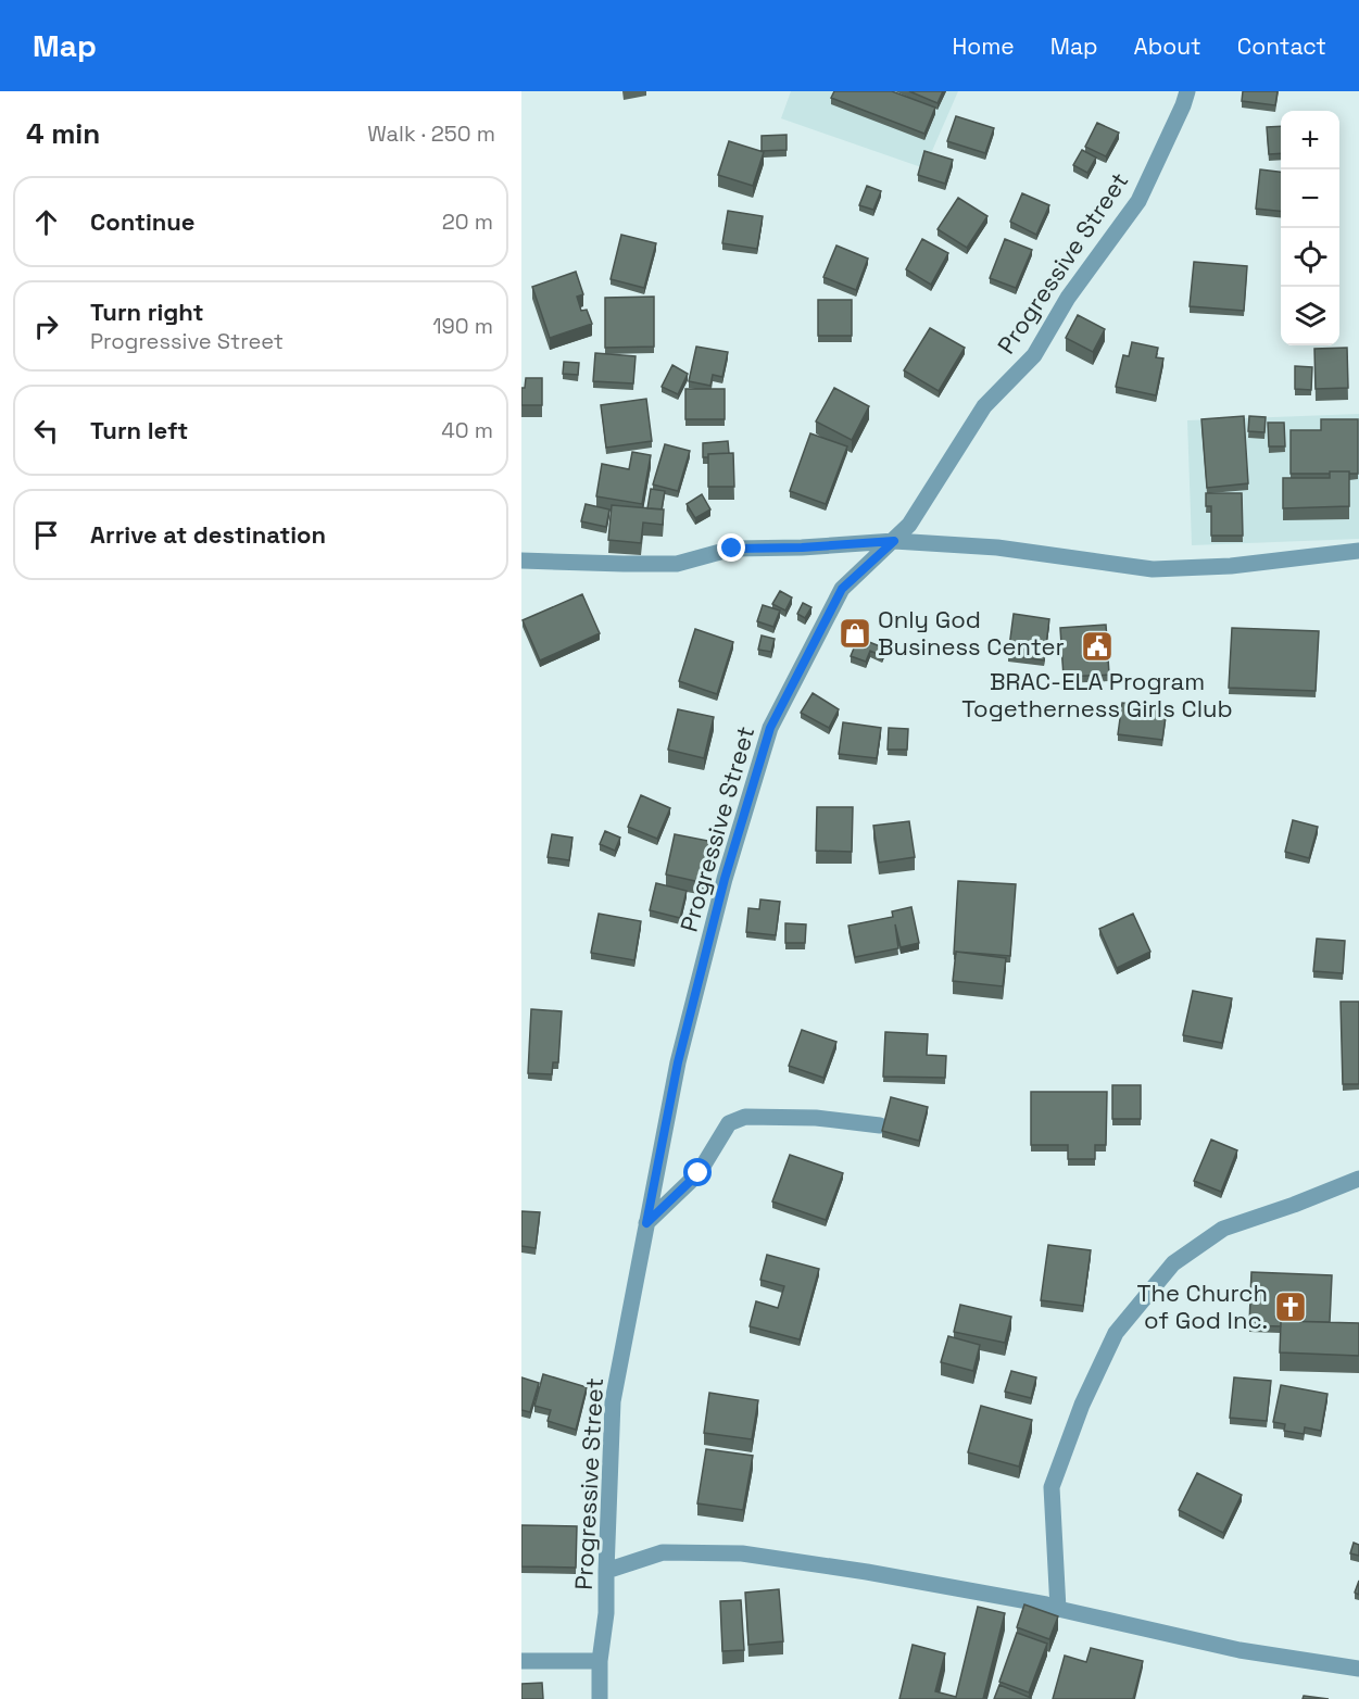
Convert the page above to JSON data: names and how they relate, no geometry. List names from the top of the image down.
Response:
{
  "streets": {
    "street": ["Progressive Street"]
  },
  "places": {
    "shop": ["Only God Business Center"],
    "public building": ["BRAC-ELA Program Togetherness Girls Club"],
    "church": ["The Church of God Inc."]
  },
  "page": {
    "header": "Map",
    "nav": [
      "Home",
      "Map",
      "About",
      "Contact"
    ],
    "heading": ["4 min", "Walk · 250 m"],
    "map_buttons": ["+", "−"],
    "list": [
      ["Continue", "20 m"],
      ["Turn right", "Progressive Street", "190 m"],
      ["Turn left", "40 m"],
      "Arrive at destination"
    ]
  }
}
